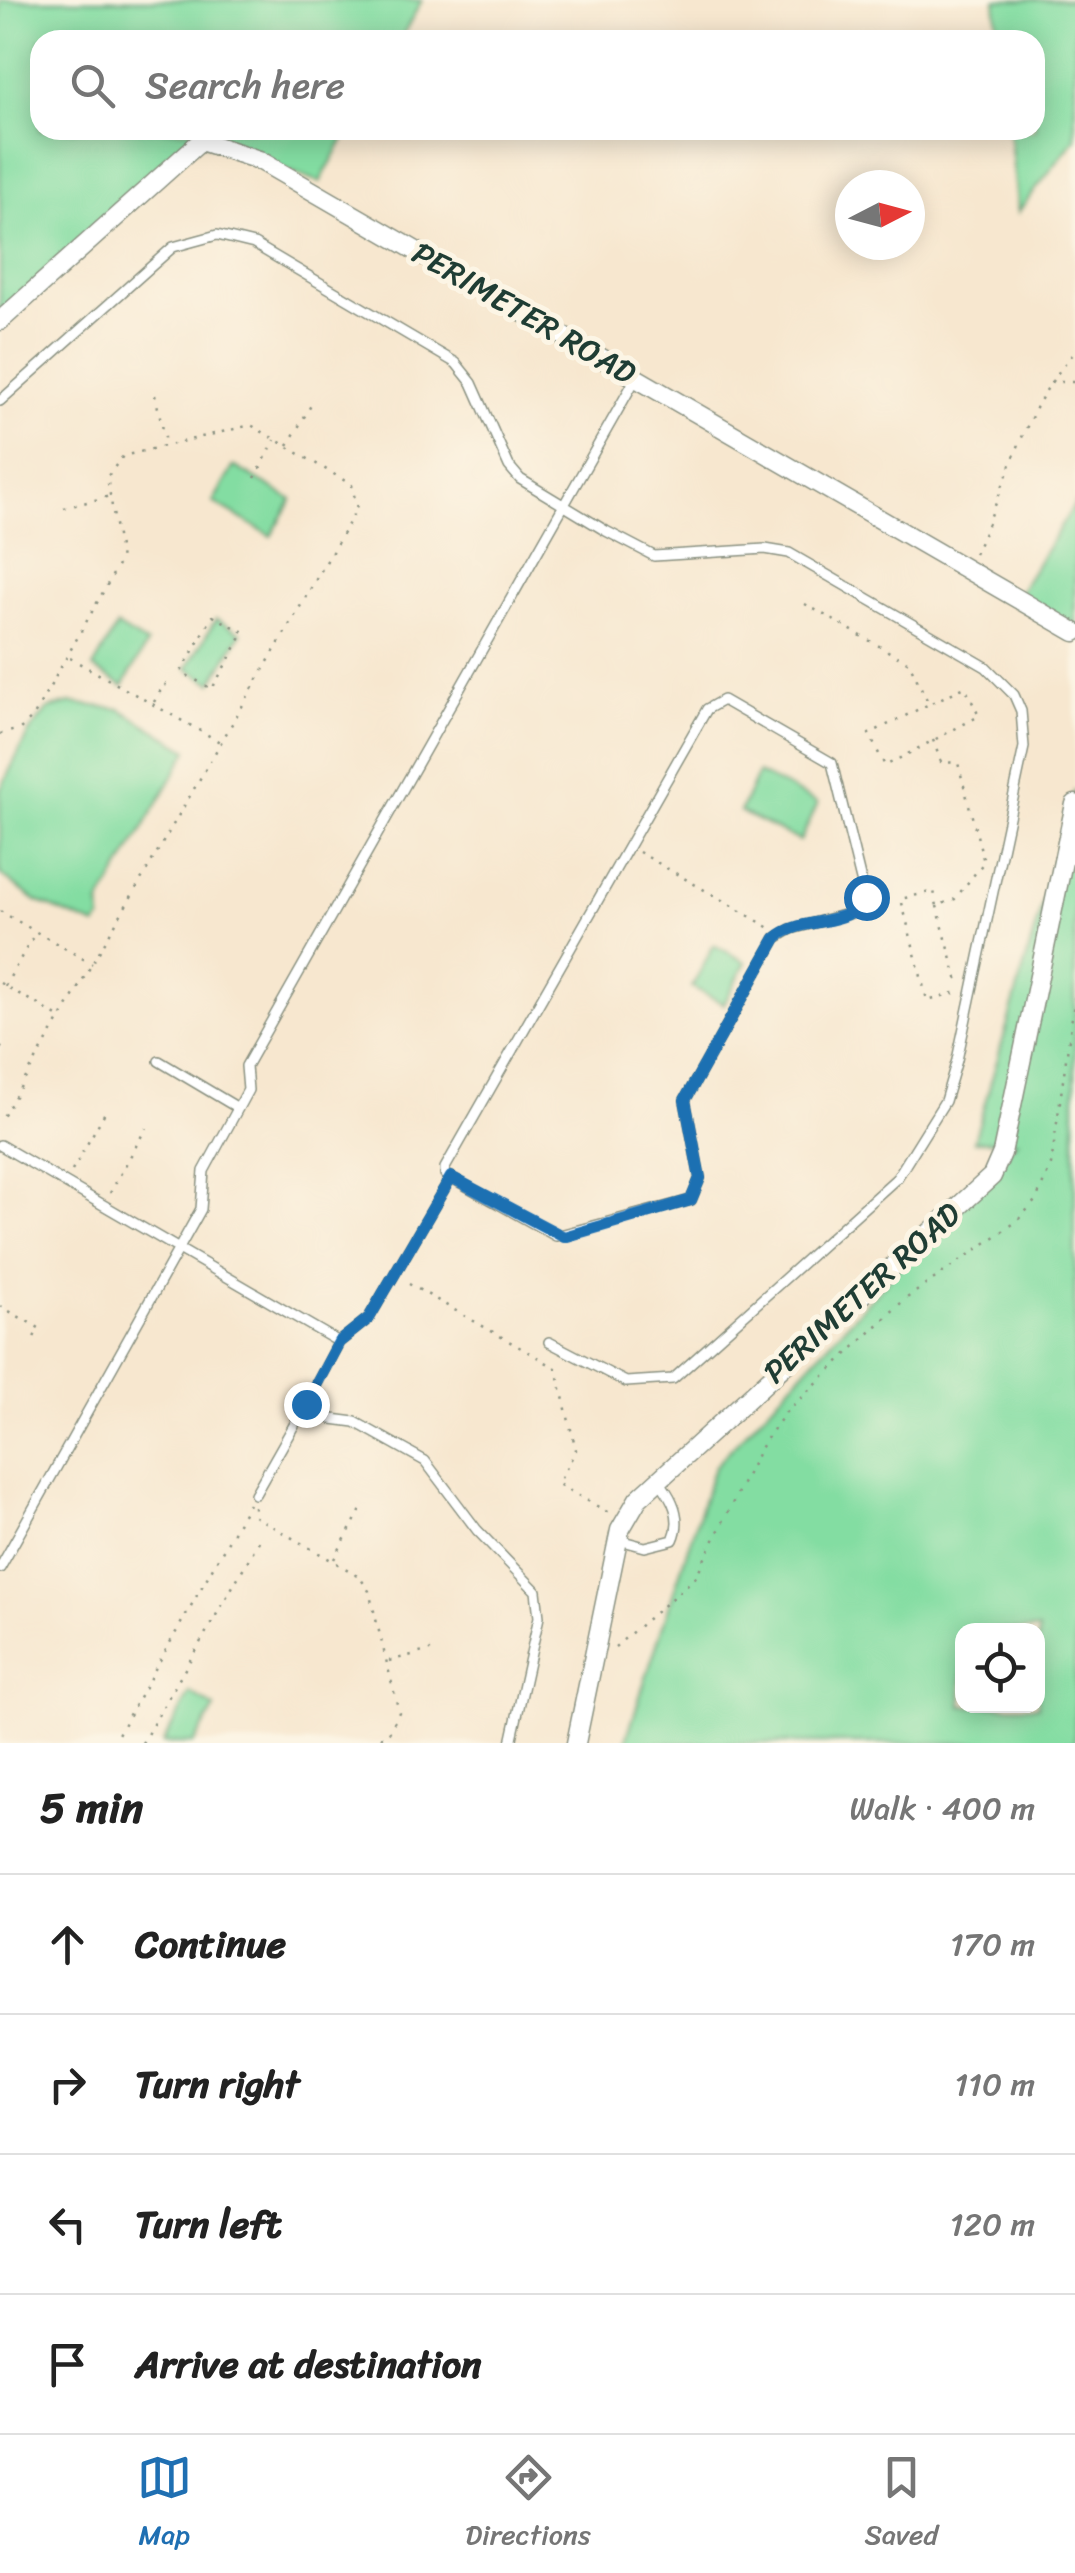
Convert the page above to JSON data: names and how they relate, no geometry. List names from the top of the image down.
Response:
{
  "streets": {
    "street": ["PERIMETER ROAD"]
  },
  "north": "right",
  "page": {
    "search": "Search here",
    "heading": ["5 min", "Walk · 400 m"],
    "list": [
      ["Continue", "170 m"],
      ["Turn right", "110 m"],
      ["Turn left", "120 m"],
      "Arrive at destination"
    ],
    "nav": ["Map", "Directions", "Saved"]
  }
}
